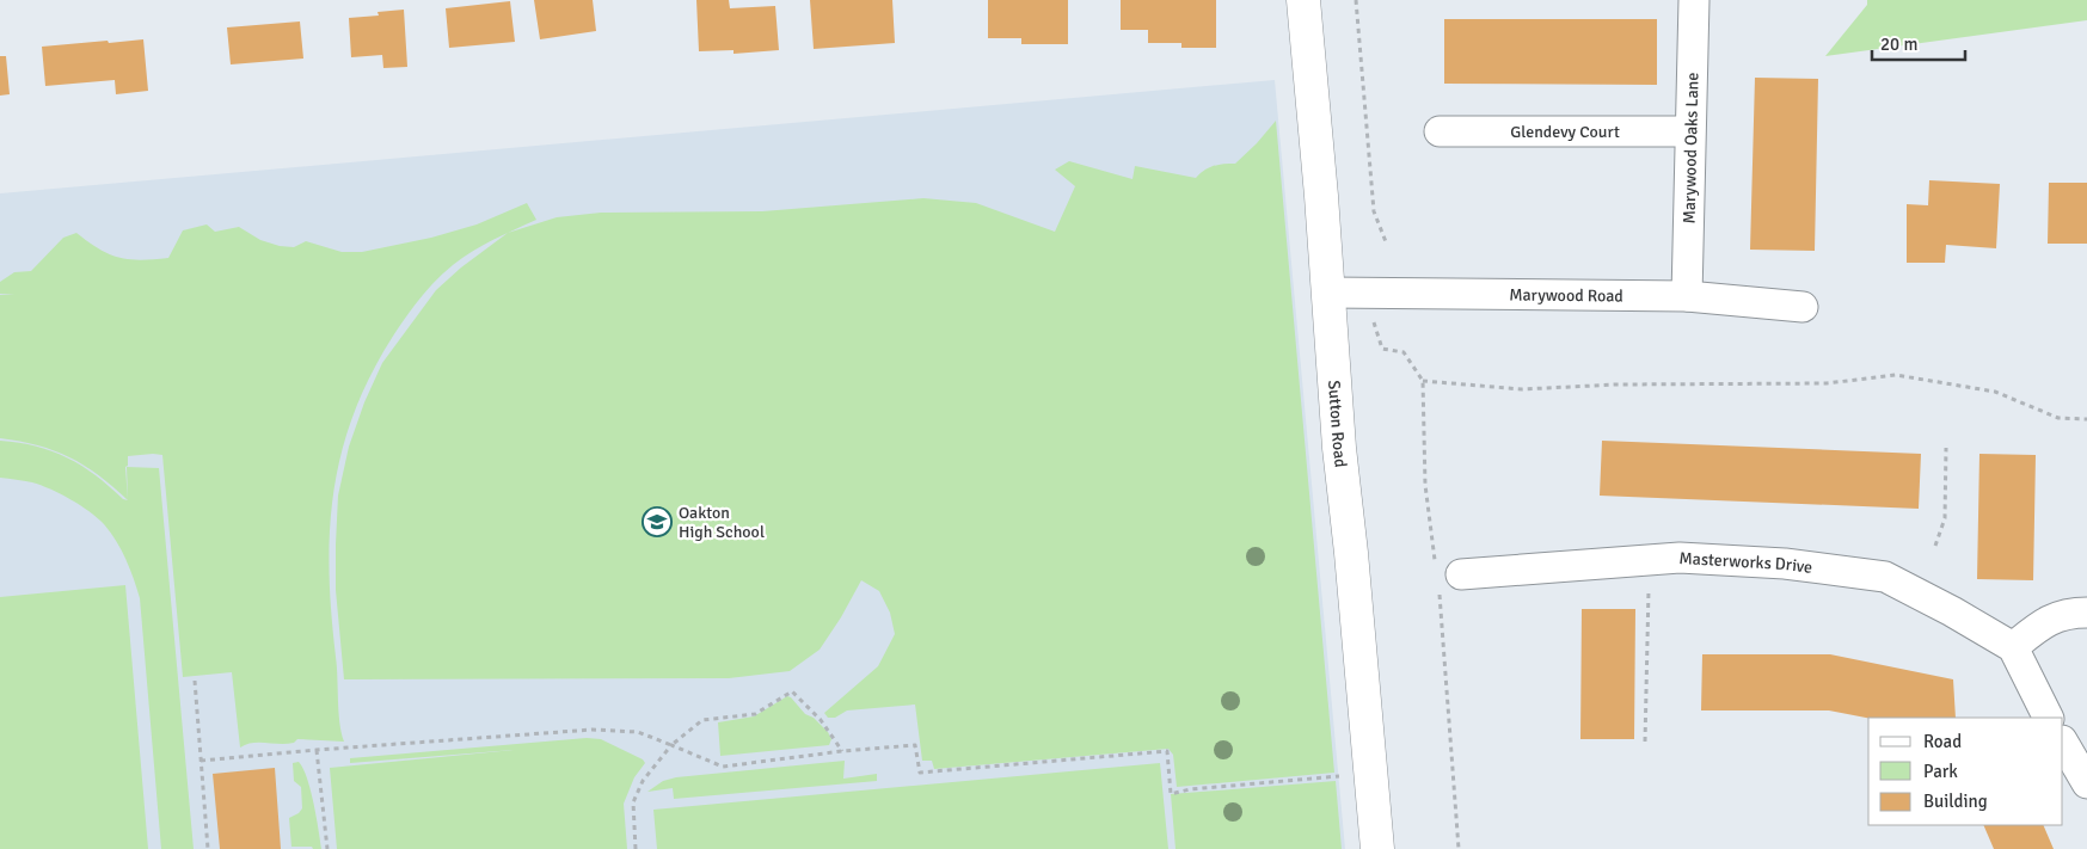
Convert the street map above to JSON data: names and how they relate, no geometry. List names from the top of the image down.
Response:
{
  "streets": {
    "street": [
      "Glendevy Court",
      "Marywood Oaks Lane",
      "Marywood Road",
      "Sutton Road",
      "Masterworks Drive"
    ]
  },
  "crossings": [
    ["Glendevy Court", "Marywood Oaks Lane"],
    ["Marywood Oaks Lane", "Marywood Road"],
    ["Marywood Road", "Sutton Road"]
  ],
  "places": {
    "school or university": ["Oakton High School"]
  },
  "legend": ["Road", "Park", "Building"],
  "scale_bar": "20 m"
}
